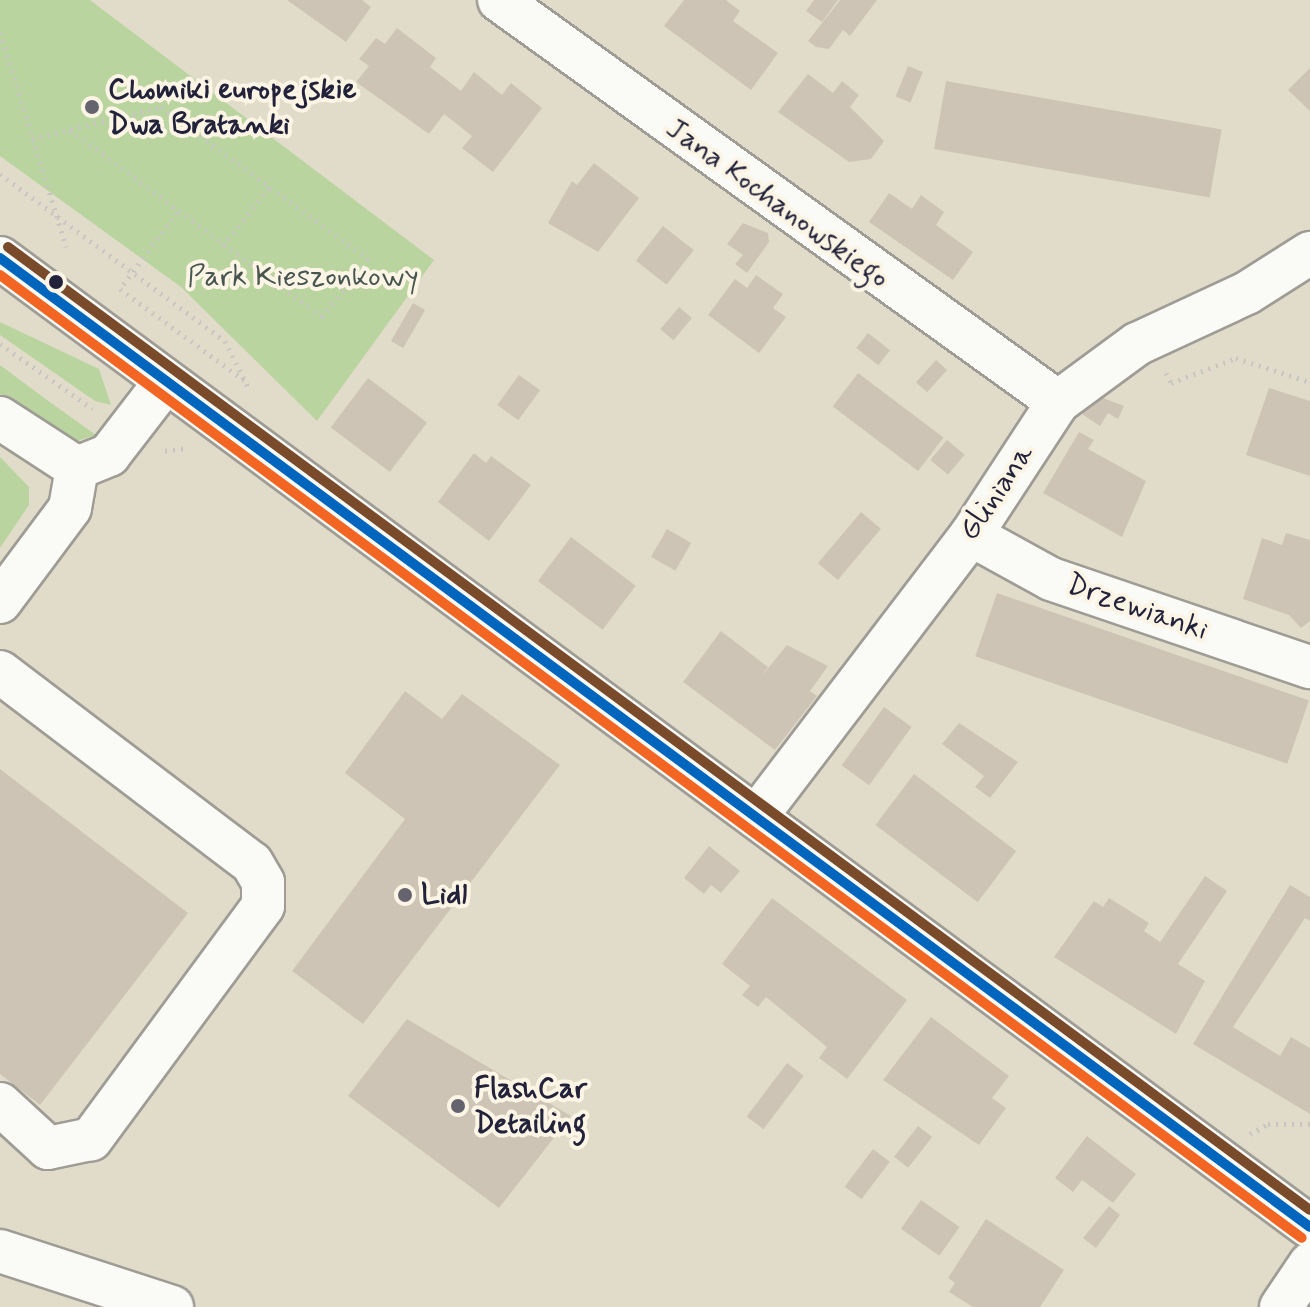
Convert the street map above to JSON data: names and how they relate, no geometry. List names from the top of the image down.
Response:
{
  "streets": {
    "street": ["Jana Kochanowskiego", "Gliniana", "Drzewianki"]
  },
  "crossings": [
    ["Jana Kochanowskiego", "Gliniana"],
    ["Gliniana", "Drzewianki"]
  ],
  "parks": ["Park Kieszonkowy"],
  "places": ["Chomiki europejskie Dwa Bratanki", "Lidl", "FlashCar Detailing"]
}
